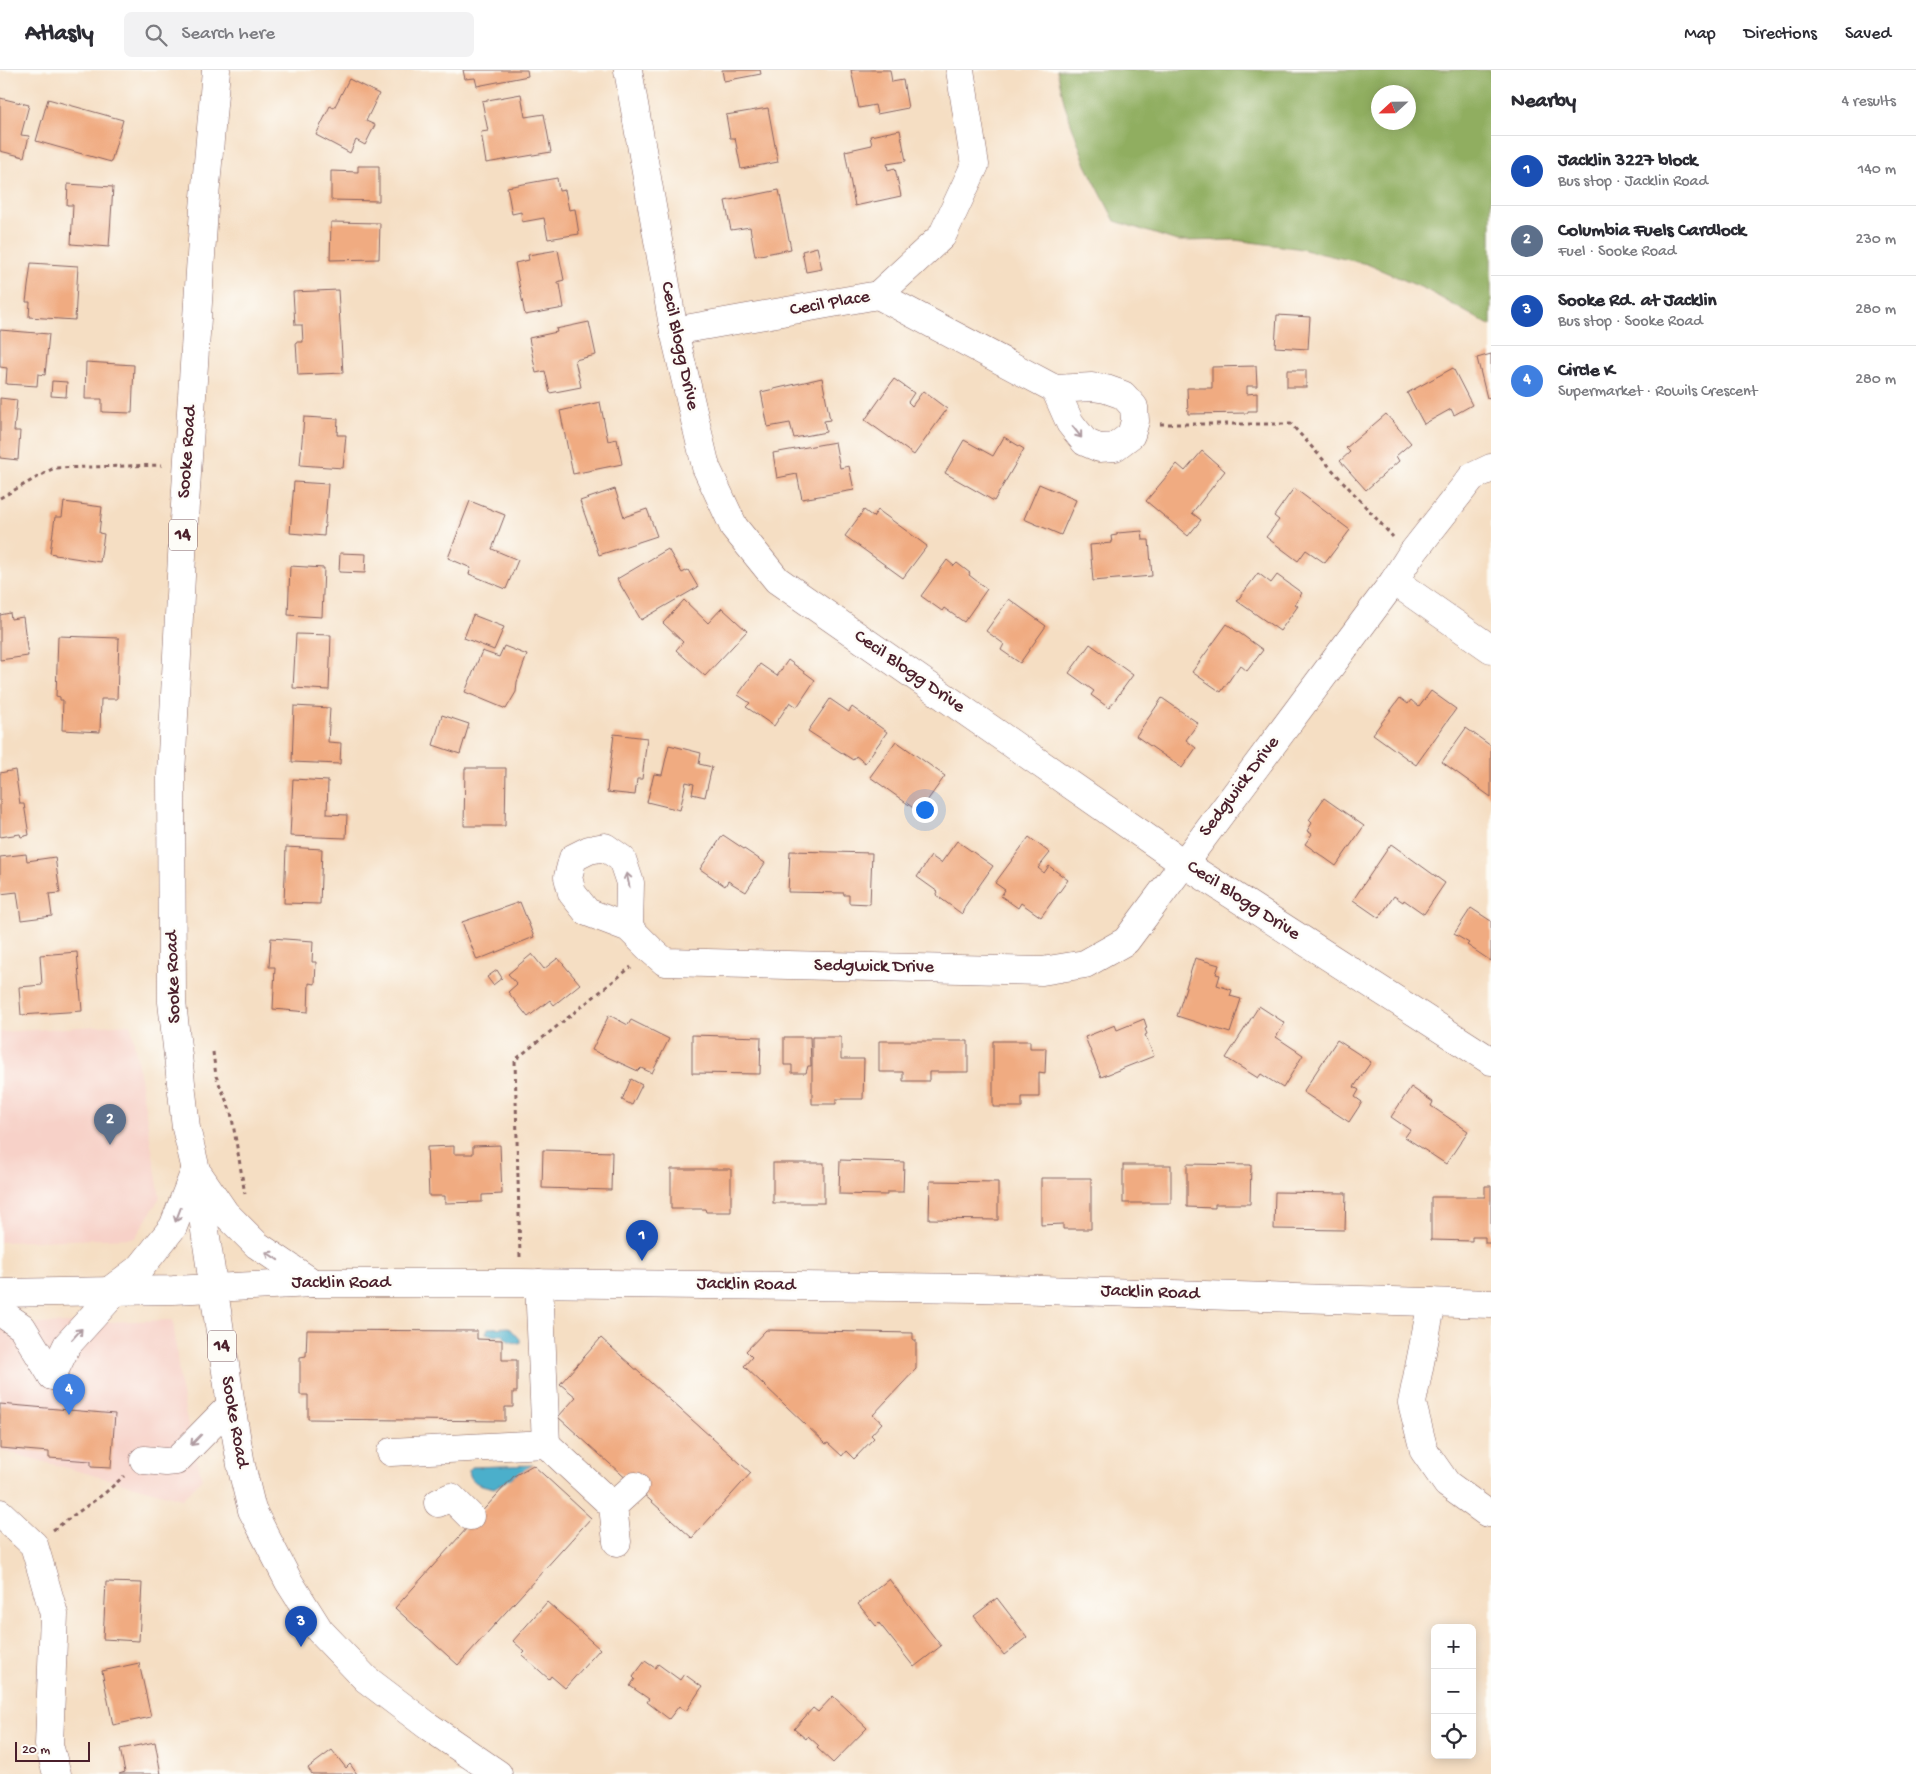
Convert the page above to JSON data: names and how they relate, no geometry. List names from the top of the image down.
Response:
{
  "streets": {
    "street": [
      "Cecil Place",
      "Cecil Blogg Drive",
      "Sooke Road",
      "14",
      "Sedgwick Drive",
      "Jacklin Road"
    ]
  },
  "crossings": [
    ["Cecil Place", "Cecil Blogg Drive"],
    ["Cecil Blogg Drive", "Sedgwick Drive"],
    ["Sooke Road", "Jacklin Road"]
  ],
  "scale_bar": "20 m",
  "north": "left",
  "page": {
    "header": "Atlasly",
    "search": "Search here",
    "nav": ["Map", "Directions", "Saved"],
    "heading": ["Nearby", "4 results"],
    "list": [
      {
        "mark": "1",
        "name": "Jacklin 3227 block",
        "note": "Bus stop · Jacklin Road",
        "value": "140 m"
      },
      {
        "mark": "2",
        "name": "Columbia Fuels Cardlock",
        "note": "Fuel · Sooke Road",
        "value": "230 m"
      },
      {
        "mark": "3",
        "name": "Sooke Rd. at Jacklin",
        "note": "Bus stop · Sooke Road",
        "value": "280 m"
      },
      {
        "mark": "4",
        "name": "Circle K",
        "note": "Supermarket · Rowils Crescent",
        "value": "280 m"
      }
    ],
    "pins": [
      "2",
      "1",
      "4",
      "3"
    ],
    "map_buttons": ["+", "−"],
    "scale": "20 m"
  }
}
